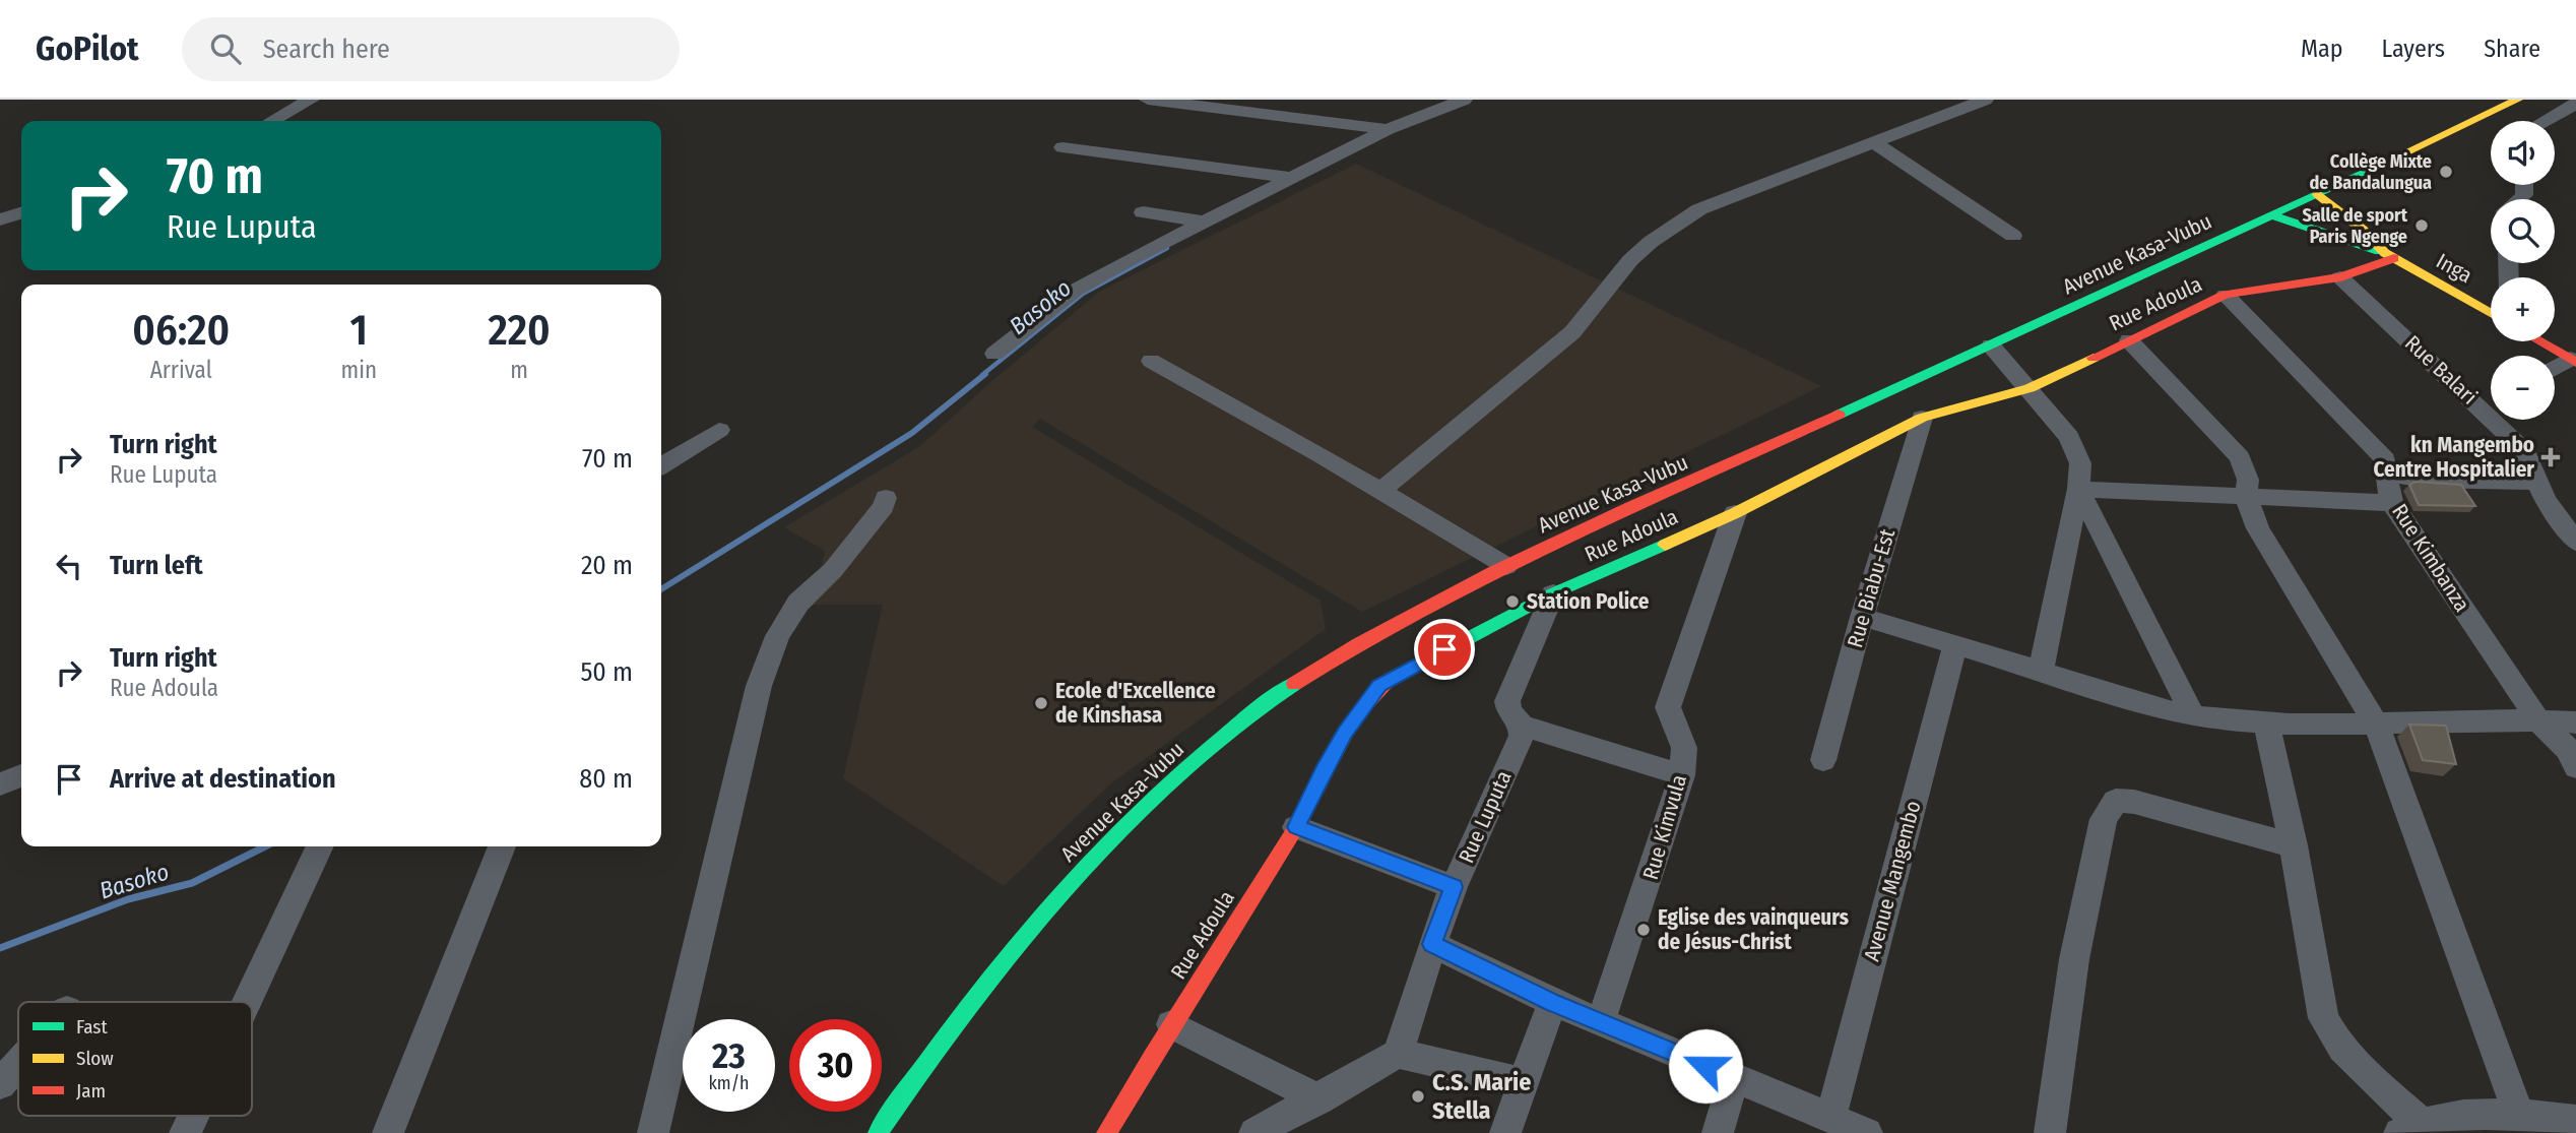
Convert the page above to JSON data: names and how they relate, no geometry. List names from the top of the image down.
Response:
{
  "streets": {
    "main road": ["Avenue Kasa-Vubu", "Inga", "Rue Adoula"],
    "street": [
      "Rue Balari",
      "Rue Kimbanza",
      "Rue Biabu-Est",
      "Rue Luputa",
      "Rue Kimvula",
      "Avenue Mangembo"
    ]
  },
  "crossings": [
    ["Avenue Kasa-Vubu", "Inga"],
    ["Inga", "Rue Adoula"],
    ["Rue Adoula", "Rue Balari"],
    ["Rue Adoula", "Rue Kimbanza"],
    ["Rue Adoula", "Rue Biabu-Est"],
    ["Rue Adoula", "Rue Kimvula"]
  ],
  "water": ["Basoko"],
  "places": {
    "other": [
      "Collège Mixte de Bandalungua",
      "Salle de sport Paris Ngenge",
      "Station Police",
      "Ecole d'Excellence de Kinshasa",
      "Eglise des vainqueurs de Jésus-Christ",
      "C.S. Marie Stella"
    ],
    "health": ["kn Mangembo Centre Hospitalier"]
  },
  "legend": ["Fast", "Slow", "Jam"],
  "page": {
    "header": "GoPilot",
    "search": "Search here",
    "nav": ["Map", "Layers", "Share"],
    "map_buttons": ["+", "−"],
    "turn": ["70 m", "Rue Luputa"],
    "eta": [
      "06:20",
      "Arrival",
      "1",
      "min",
      "220",
      "m"
    ],
    "list": [
      {
        "name": "Turn right",
        "note": "Rue Luputa",
        "value": "70 m"
      },
      {
        "name": "Turn left",
        "value": "20 m"
      },
      {
        "name": "Turn right",
        "note": "Rue Adoula",
        "value": "50 m"
      },
      {
        "name": "Arrive at destination",
        "value": "80 m"
      }
    ],
    "speed": "23 km/h",
    "limit": "30"
  }
}
